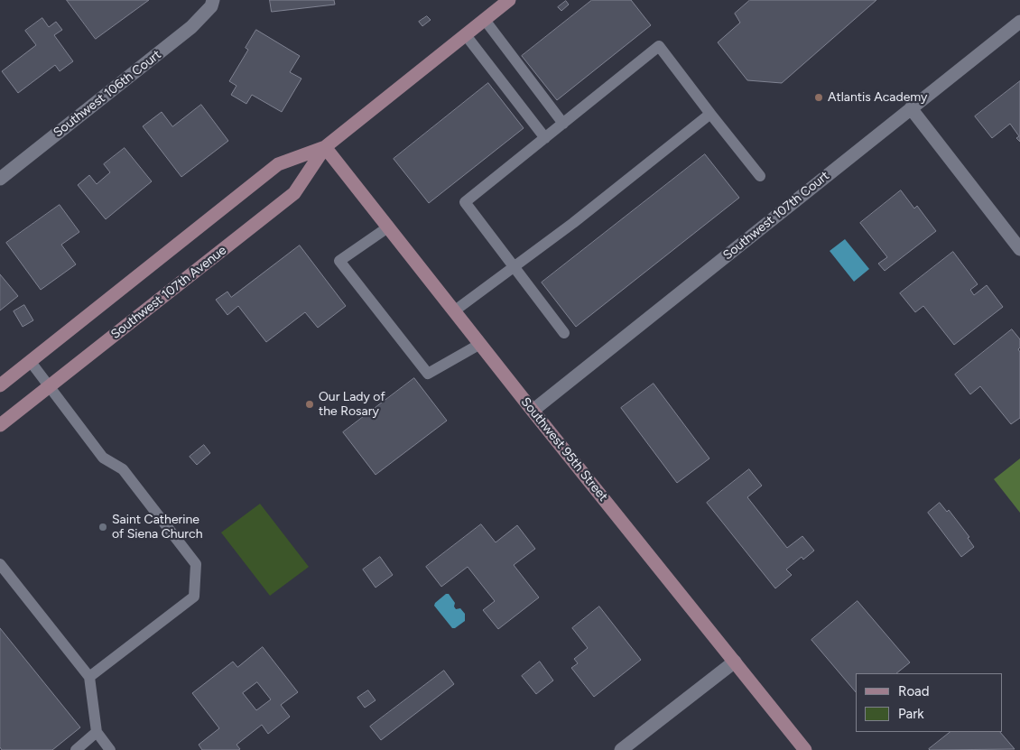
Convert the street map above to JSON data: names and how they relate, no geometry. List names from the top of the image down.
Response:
{
  "streets": {
    "main road": ["Southwest 107th Avenue", "Southwest 95th Street"],
    "street": ["Southwest 106th Court", "Southwest 107th Court"]
  },
  "crossings": [
    ["Southwest 107th Court", "Southwest 95th Street"],
    ["Southwest 107th Avenue", "Southwest 95th Street"]
  ],
  "places": ["Atlantis Academy", "Our Lady of the Rosary", "Saint Catherine of Siena Church"],
  "legend": ["Road", "Park"]
}
